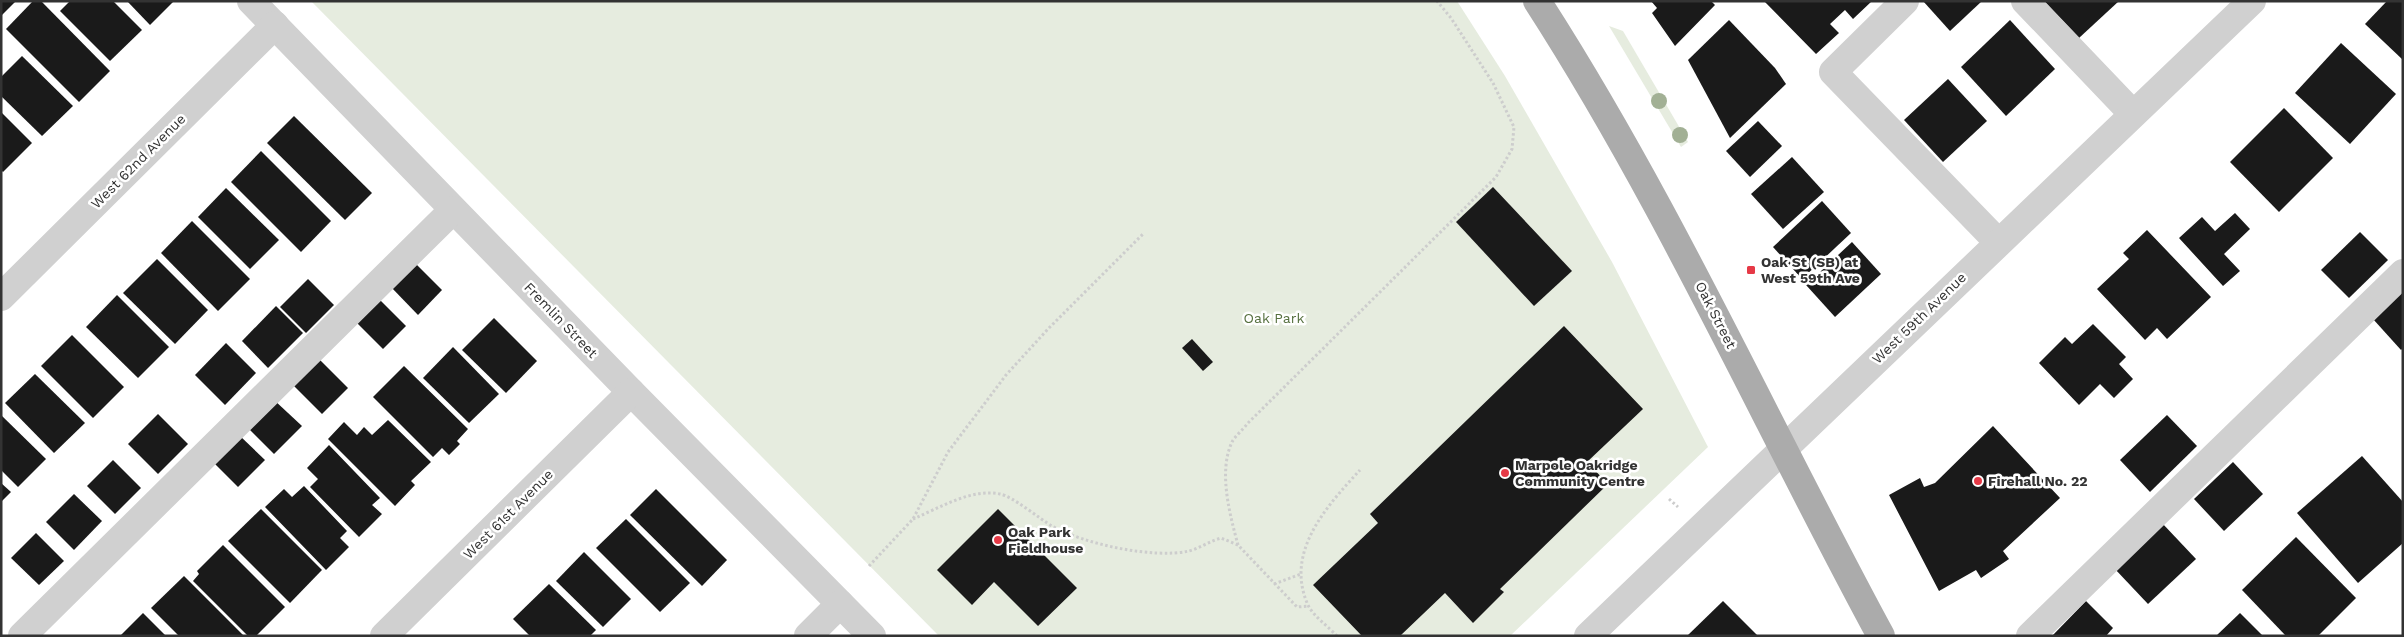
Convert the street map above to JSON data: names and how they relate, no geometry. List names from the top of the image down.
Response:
{
  "streets": {
    "main road": ["Oak Street"],
    "street": [
      "West 62nd Avenue",
      "West 59th Avenue",
      "Fremlin Street",
      "West 61st Avenue"
    ]
  },
  "crossings": [
    ["West 62nd Avenue", "Fremlin Street"],
    ["Oak Street", "West 59th Avenue"],
    ["Fremlin Street", "West 61st Avenue"]
  ],
  "parks": ["Oak Park"],
  "places": {
    "transit": ["Oak St (SB) at West 59th Ave"],
    "other": ["Marpole Oakridge Community Centre", "Firehall No. 22", "Oak Park Fieldhouse"]
  }
}
